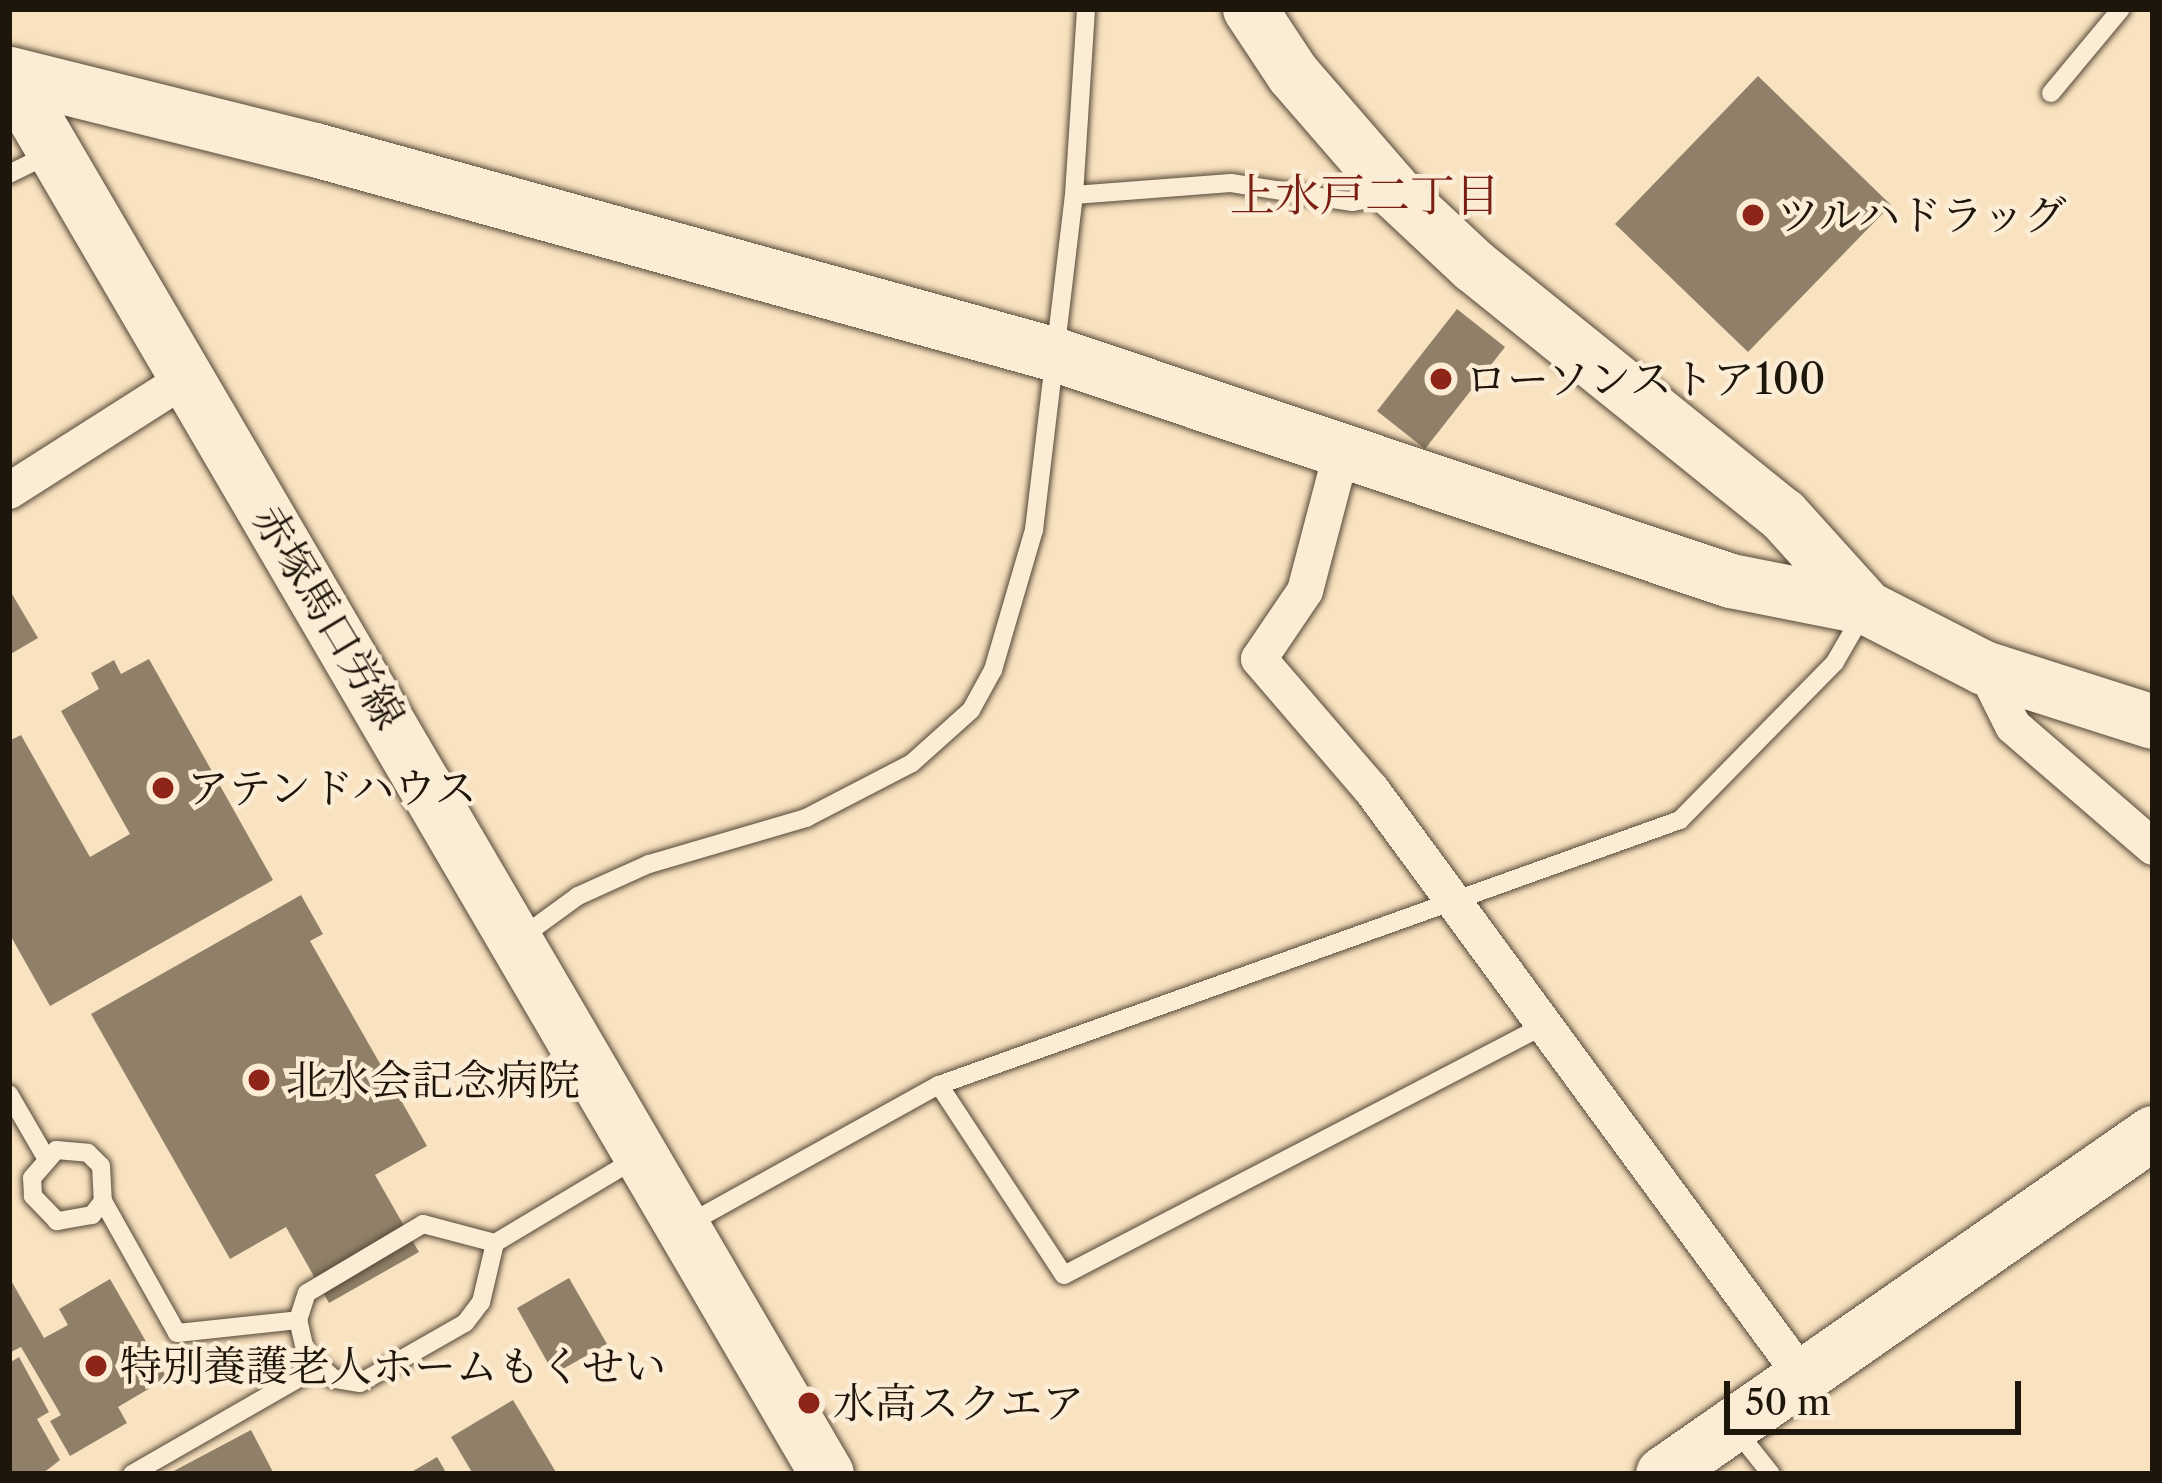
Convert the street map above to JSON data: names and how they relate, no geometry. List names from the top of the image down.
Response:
{
  "streets": {
    "street": ["赤塚馬口労線"]
  },
  "districts": ["上水戸二丁目"],
  "places": [
    "ツルハドラッグ",
    "ローソンストア100",
    "アテンドハウス",
    "北水会記念病院",
    "特別養護老人ホームもくせい",
    "水高スクエア"
  ],
  "scale_bar": "50 m"
}
